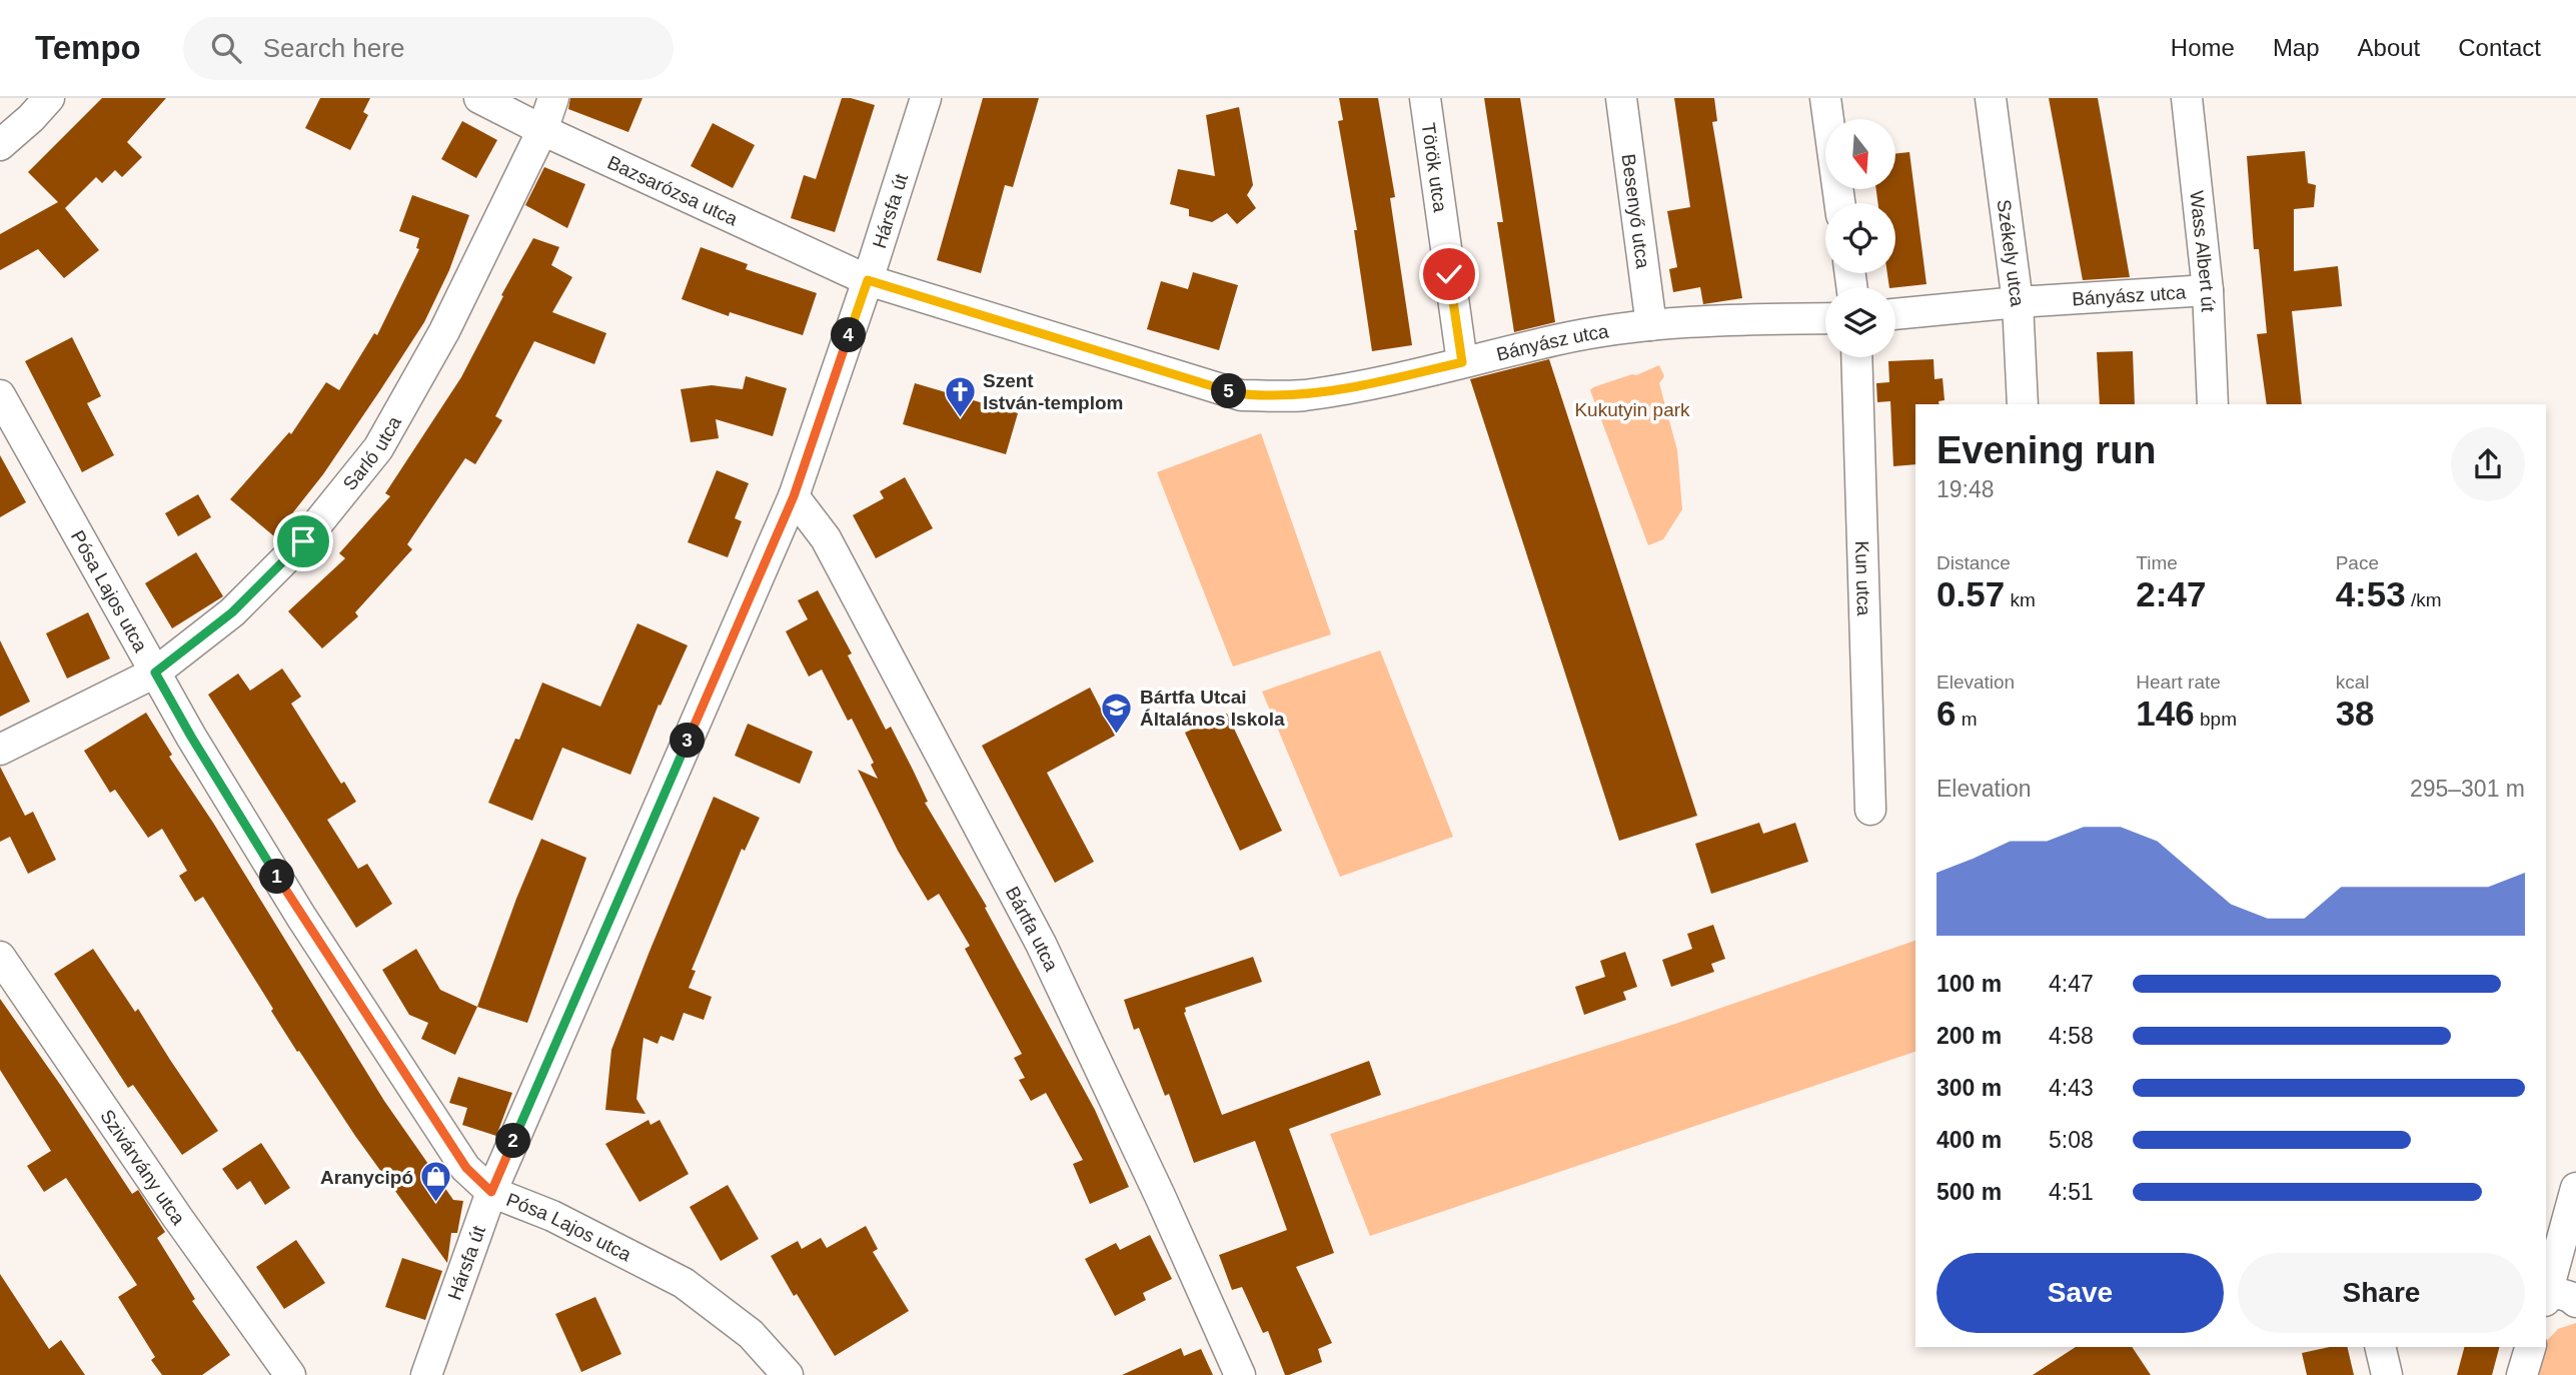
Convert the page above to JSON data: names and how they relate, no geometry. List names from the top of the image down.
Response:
{
  "streets": {
    "street": [
      "Török utca",
      "Bazsarózsa utca",
      "Hársfa út",
      "Besenyő utca",
      "Székely utca",
      "Wass Albert út",
      "Bányász utca",
      "Sarló utca",
      "Kun utca",
      "Pósa Lajos utca",
      "Bártfa utca",
      "Szivárvány utca"
    ]
  },
  "crossings": [
    ["Török utca", "Bányász utca"],
    ["Bazsarózsa utca", "Hársfa út"],
    ["Bazsarózsa utca", "Bányász utca"],
    ["Bazsarózsa utca", "Sarló utca"],
    ["Hársfa út", "Bányász utca"],
    ["Hársfa út", "Pósa Lajos utca"],
    ["Hársfa út", "Bártfa utca"],
    ["Besenyő utca", "Bányász utca"],
    ["Székely utca", "Bányász utca"],
    ["Wass Albert út", "Bányász utca"],
    ["Sarló utca", "Pósa Lajos utca"]
  ],
  "parks": ["Kukutyin park"],
  "places": {
    "church": ["Szent István-templom"],
    "school or university": ["Bártfa Utcai Általános Iskola"],
    "shop": ["Aranycipó"]
  },
  "north": "bottom",
  "page": {
    "header": "Tempo",
    "search": "Search here",
    "nav": [
      "Home",
      "Map",
      "About",
      "Contact"
    ],
    "pins": [
      "4",
      "5",
      "3",
      "1",
      "2"
    ],
    "heading": ["Evening run", "19:48"],
    "stats": [
      ["Distance", "0.57 km"],
      ["Time", "2:47"],
      ["Pace", "4:53 /km"],
      ["Elevation", "6 m"],
      ["Heart rate", "146 bpm"],
      ["kcal", "38"]
    ],
    "chart": ["Elevation", "295–301 m"],
    "list": [
      {
        "name": "100 m",
        "note": "4:47"
      },
      {
        "name": "200 m",
        "note": "4:58"
      },
      {
        "name": "300 m",
        "note": "4:43"
      },
      {
        "name": "400 m",
        "note": "5:08"
      },
      {
        "name": "500 m",
        "note": "4:51"
      }
    ],
    "buttons": ["Save", "Share"]
  }
}
